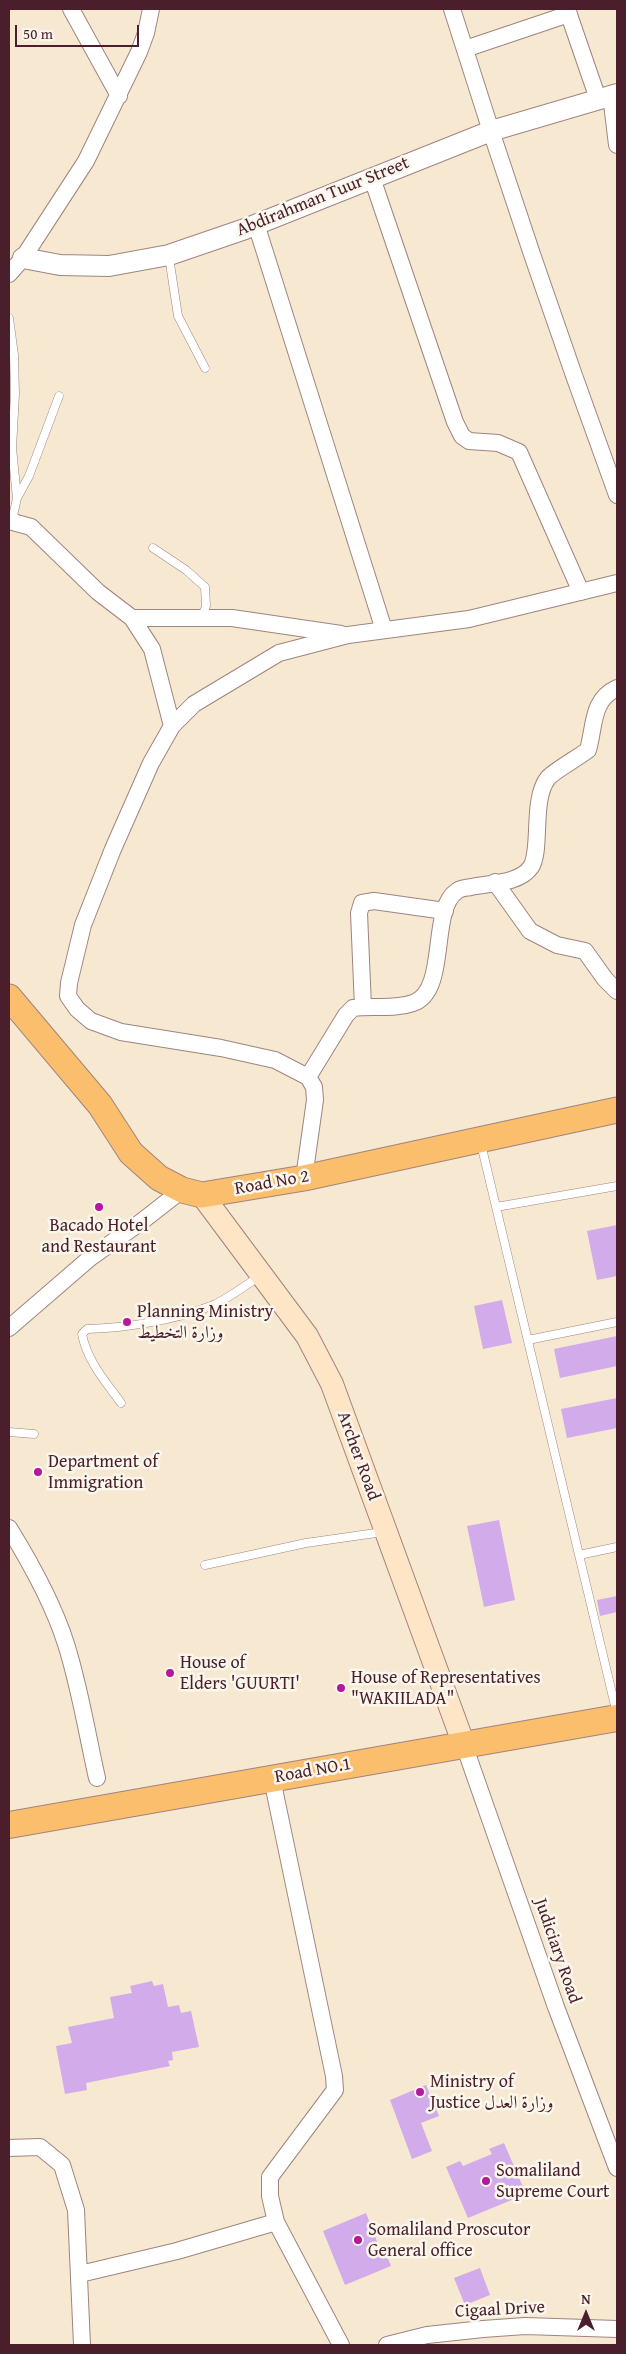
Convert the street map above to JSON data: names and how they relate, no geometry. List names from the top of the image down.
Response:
{
  "streets": {
    "highway": ["Road NO.1"],
    "main road": ["Road No 2", "Archer Road"],
    "street": ["Abdirahman Tuur Street", "Judiciary Road", "Cigaal Drive"]
  },
  "crossings": [
    ["Road No 2", "Archer Road"],
    ["Archer Road", "Road NO.1"],
    ["Archer Road", "Judiciary Road"],
    ["Road NO.1", "Judiciary Road"]
  ],
  "places": [
    "Bacado Hotel and Restaurant",
    "Planning Ministry وزارة التخطيط",
    "Department of Immigration",
    "House of Elders 'GUURTI'",
    "House of Representatives \"WAKIILADA\"",
    "Ministry of Justice وزارة العدل",
    "Somaliland Supreme Court",
    "Somaliland Proscutor General office"
  ],
  "scale_bar": "50 m",
  "north": "top"
}
